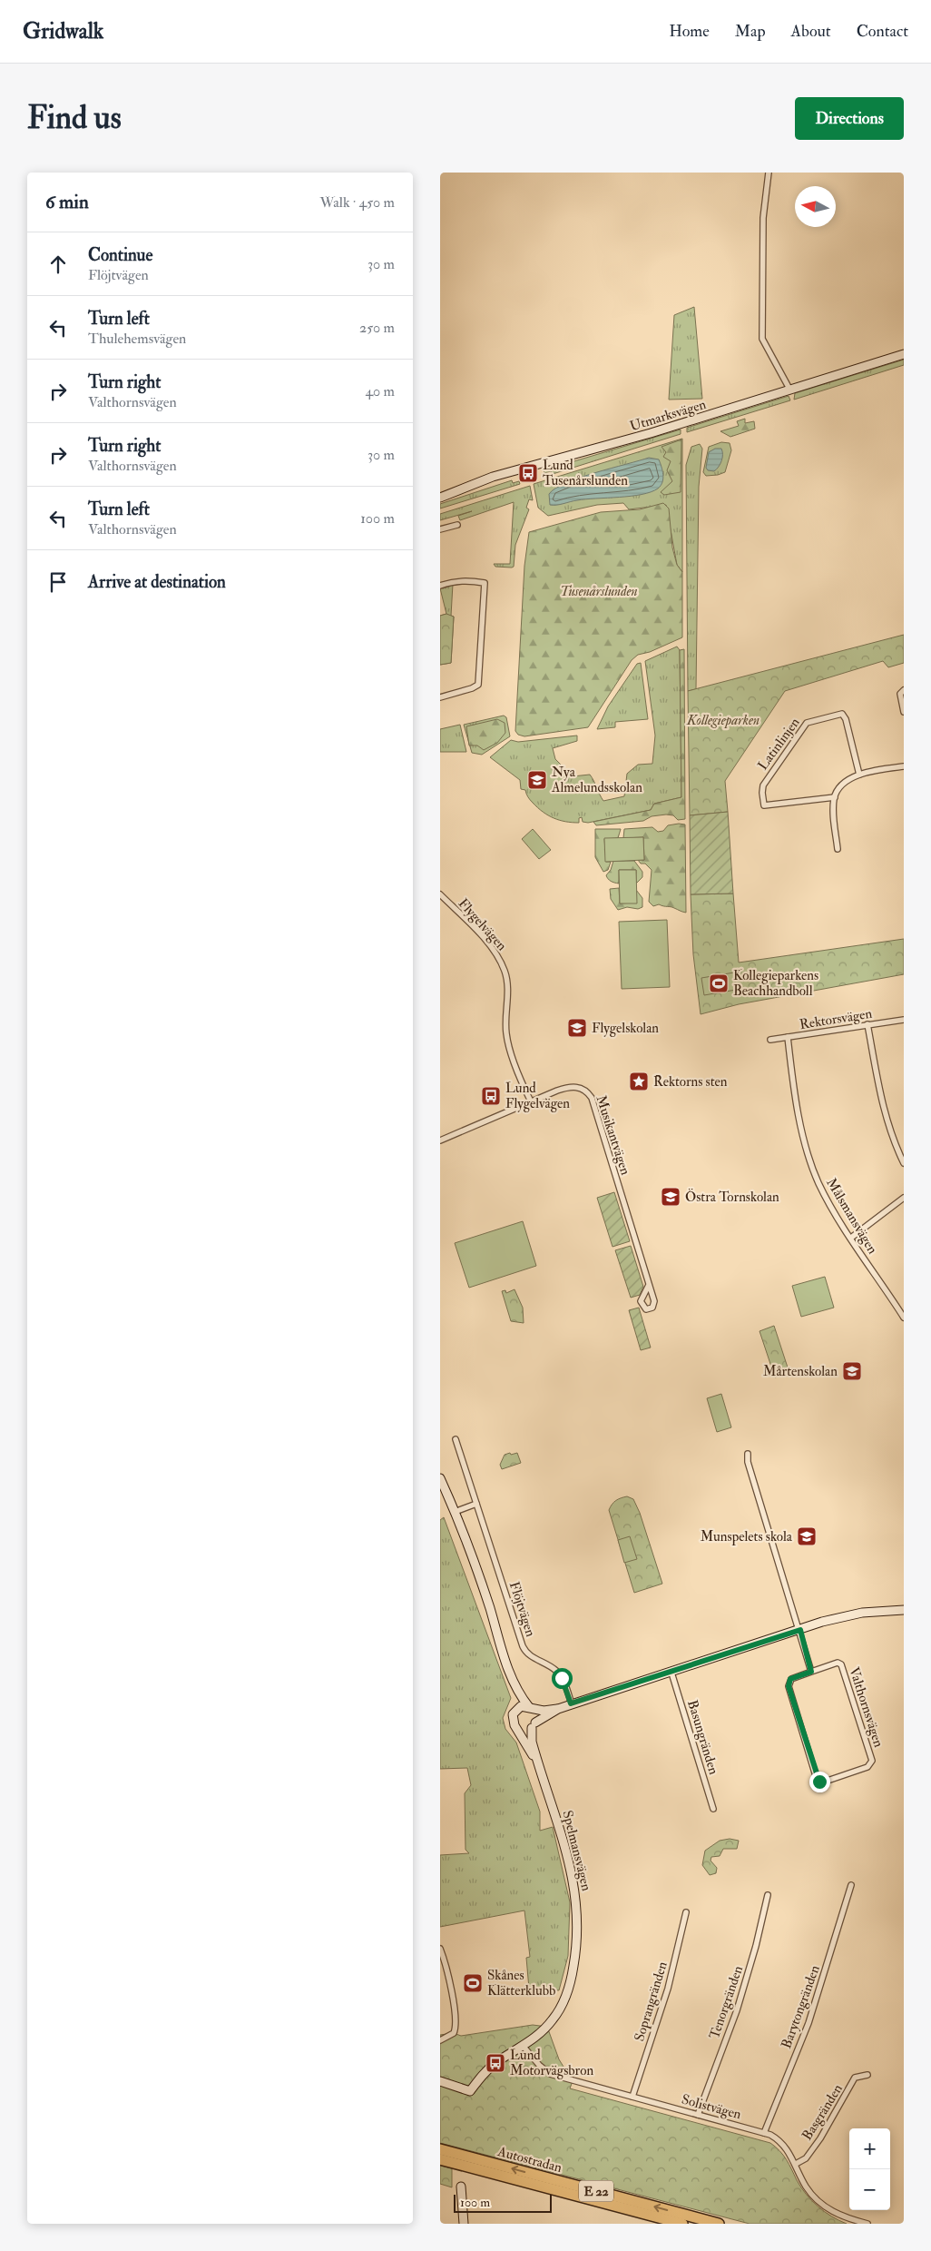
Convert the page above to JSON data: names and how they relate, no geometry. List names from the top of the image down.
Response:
{
  "streets": {
    "highway": ["Autostradan", "E 22"],
    "main road": ["Utmarksvägen", "Spelmansvägen"],
    "street": [
      "Latinlinjen",
      "Flygelvägen",
      "Rektorsvägen",
      "Musikantvägen",
      "Målsmansvägen",
      "Flöjtvägen",
      "Valthornsvägen",
      "Basungränden",
      "Soprangränden",
      "Tenorgränden",
      "Barytongränden",
      "Solistvägen",
      "Basgränden"
    ]
  },
  "crossings": [
    ["Flygelvägen", "Musikantvägen"],
    ["Rektorsvägen", "Målsmansvägen"],
    ["Spelmansvägen", "Solistvägen"],
    ["Soprangränden", "Solistvägen"],
    ["Tenorgränden", "Solistvägen"],
    ["Barytongränden", "Solistvägen"],
    ["Solistvägen", "Basgränden"]
  ],
  "parks": ["Tusenårslunden", "Kollegieparken"],
  "places": {
    "bus stop": ["Lund Tusenårslunden", "Lund Flygelvägen", "Lund Motorvägsbron"],
    "school or university": [
      "Nya Almelundsskolan",
      "Flygelskolan",
      "Östra Tornskolan",
      "Mårtenskolan",
      "Munspelets skola"
    ],
    "sports": ["Kollegieparkens Beachhandboll", "Skånes Klätterklubb"],
    "place": ["Rektorns sten"]
  },
  "scale_bar": "100 m",
  "north": "left",
  "page": {
    "header": "Gridwalk",
    "nav": [
      "Home",
      "Map",
      "About",
      "Contact"
    ],
    "buttons": "Directions",
    "title": "Find us",
    "heading": ["6 min", "Walk · 450 m"],
    "list": [
      ["Continue", "Flöjtvägen", "30 m"],
      ["Turn left", "Thulehemsvägen", "250 m"],
      ["Turn right", "Valthornsvägen", "40 m"],
      ["Turn right", "Valthornsvägen", "30 m"],
      ["Turn left", "Valthornsvägen", "100 m"],
      "Arrive at destination"
    ],
    "map_buttons": ["+", "−"],
    "scale": "100 m"
  }
}
